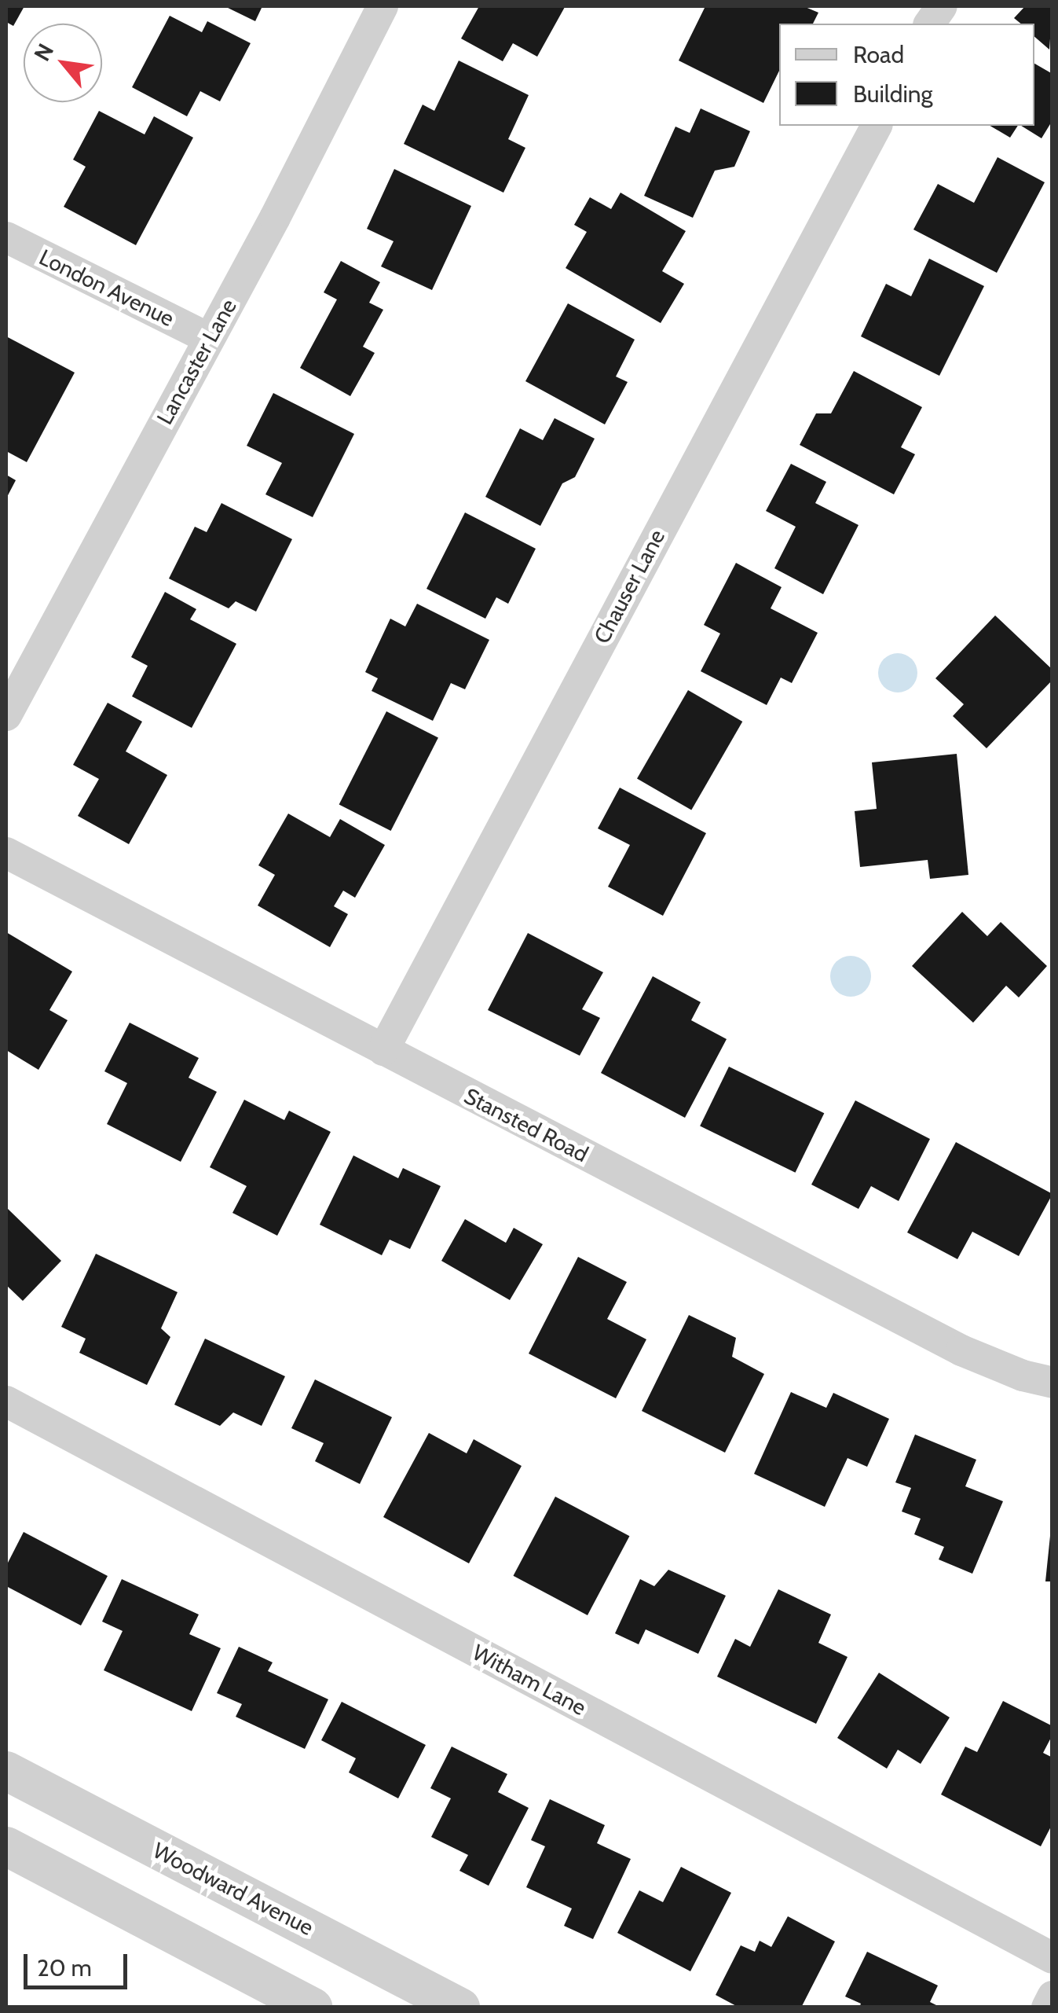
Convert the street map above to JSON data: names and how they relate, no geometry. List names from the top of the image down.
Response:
{
  "streets": {
    "street": [
      "London Avenue",
      "Lancaster Lane",
      "Chauser Lane",
      "Stansted Road",
      "Witham Lane",
      "Woodward Avenue"
    ]
  },
  "crossings": [
    ["London Avenue", "Lancaster Lane"],
    ["Chauser Lane", "Stansted Road"]
  ],
  "legend": ["Road", "Building"],
  "scale_bar": "20 m",
  "north": "top left"
}
